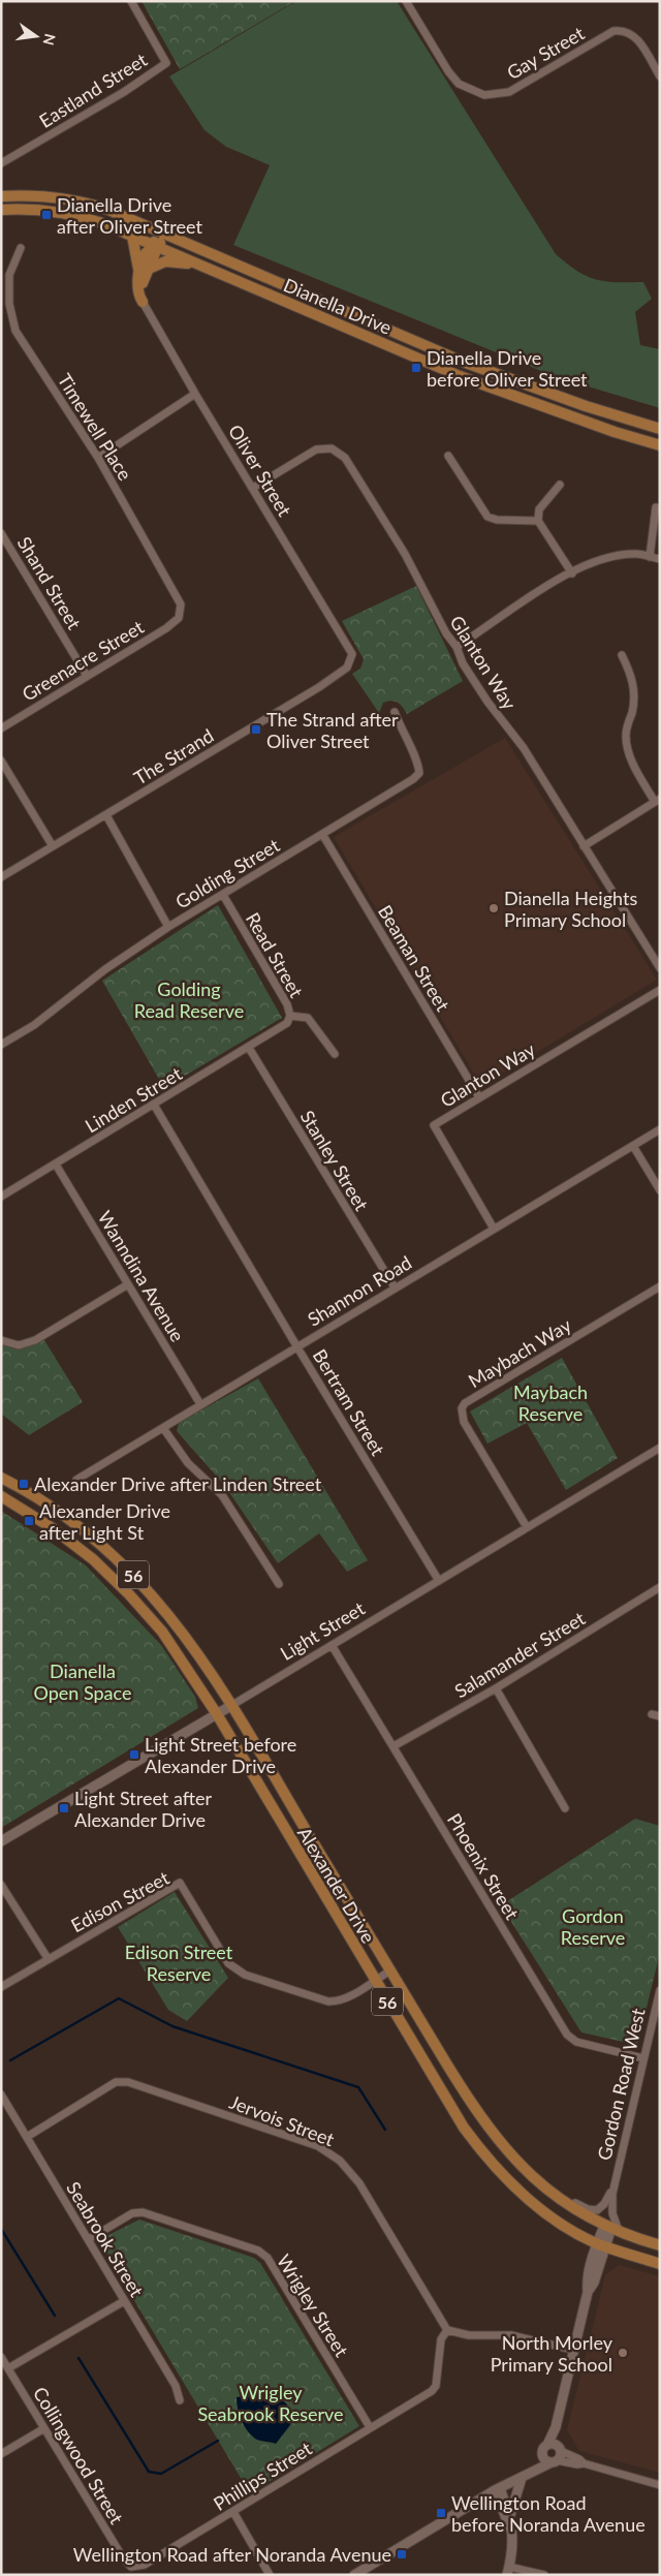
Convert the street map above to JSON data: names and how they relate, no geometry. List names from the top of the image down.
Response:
{
  "streets": {
    "main road": ["Dianella Drive", "56", "Alexander Drive"],
    "street": [
      "Gay Street",
      "Eastland Street",
      "Timewell Place",
      "Oliver Street",
      "Shand Street",
      "Greenacre Street",
      "Glanton Way",
      "The Strand",
      "Golding Street",
      "Read Street",
      "Beaman Street",
      "Linden Street",
      "Stanley Street",
      "Wanndina Avenue",
      "Shannon Road",
      "Maybach Way",
      "Bertram Street",
      "Light Street",
      "Salamander Street",
      "Phoenix Street",
      "Edison Street",
      "Gordon Road West",
      "Jervois Street",
      "Seabrook Street",
      "Wrigley Street",
      "Collingwood Street",
      "Phillips Street"
    ]
  },
  "crossings": [
    ["Timewell Place", "Greenacre Street"],
    ["Oliver Street", "Glanton Way"],
    ["Oliver Street", "The Strand"],
    ["Shand Street", "Greenacre Street"],
    ["Glanton Way", "Beaman Street"],
    ["Glanton Way", "Shannon Road"],
    ["Golding Street", "Read Street"],
    ["Golding Street", "Beaman Street"],
    ["Read Street", "Linden Street"],
    ["Linden Street", "Stanley Street"],
    ["Linden Street", "Wanndina Avenue"],
    ["Linden Street", "Bertram Street"],
    ["Stanley Street", "Shannon Road"],
    ["Wanndina Avenue", "Shannon Road"],
    ["Shannon Road", "Bertram Street"],
    ["Maybach Way", "Light Street"],
    ["Bertram Street", "Light Street"],
    ["Light Street", "Phoenix Street"],
    ["Light Street", "Alexander Drive"],
    ["Salamander Street", "Phoenix Street"],
    ["Phoenix Street", "Gordon Road West"],
    ["Alexander Drive", "Edison Street"],
    ["Alexander Drive", "Gordon Road West"],
    ["Jervois Street", "Seabrook Street"],
    ["Jervois Street", "Phillips Street"],
    ["Seabrook Street", "Wrigley Street"],
    ["Wrigley Street", "Phillips Street"],
    ["Collingwood Street", "Phillips Street"]
  ],
  "parks": [
    "Golding Read Reserve",
    "Maybach Reserve",
    "Dianella Open Space",
    "Gordon Reserve",
    "Edison Street Reserve",
    "Wrigley Seabrook Reserve"
  ],
  "places": {
    "transit": [
      "Dianella Drive after Oliver Street",
      "Dianella Drive before Oliver Street",
      "The Strand after Oliver Street",
      "Alexander Drive after Linden Street",
      "Alexander Drive after Light St",
      "Light Street before Alexander Drive",
      "Light Street after Alexander Drive",
      "Wellington Road before Noranda Avenue",
      "Wellington Road after Noranda Avenue"
    ],
    "other": ["Dianella Heights Primary School", "North Morley Primary School"]
  },
  "north": "right"
}
